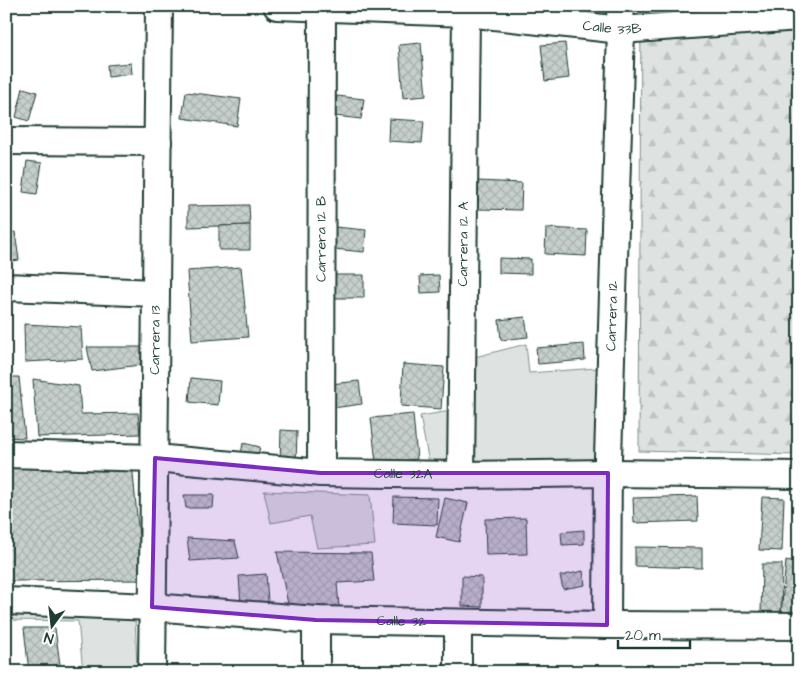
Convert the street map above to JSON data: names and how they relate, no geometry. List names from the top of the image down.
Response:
{
  "streets": {
    "street": [
      "Calle 33B",
      "Carrera 12 B",
      "Carrera 12 A",
      "Carrera 12",
      "Carrera 13",
      "Calle 32A",
      "Calle 32"
    ]
  },
  "crossings": [
    ["Calle 33B", "Carrera 12 B"],
    ["Calle 33B", "Carrera 12 A"],
    ["Calle 33B", "Carrera 12"],
    ["Carrera 12 B", "Calle 32A"],
    ["Carrera 12 A", "Calle 32A"],
    ["Carrera 12", "Calle 32A"],
    ["Carrera 12", "Calle 32"],
    ["Carrera 13", "Calle 32A"],
    ["Carrera 13", "Calle 32"]
  ],
  "scale_bar": "20 m",
  "north": "bottom"
}
